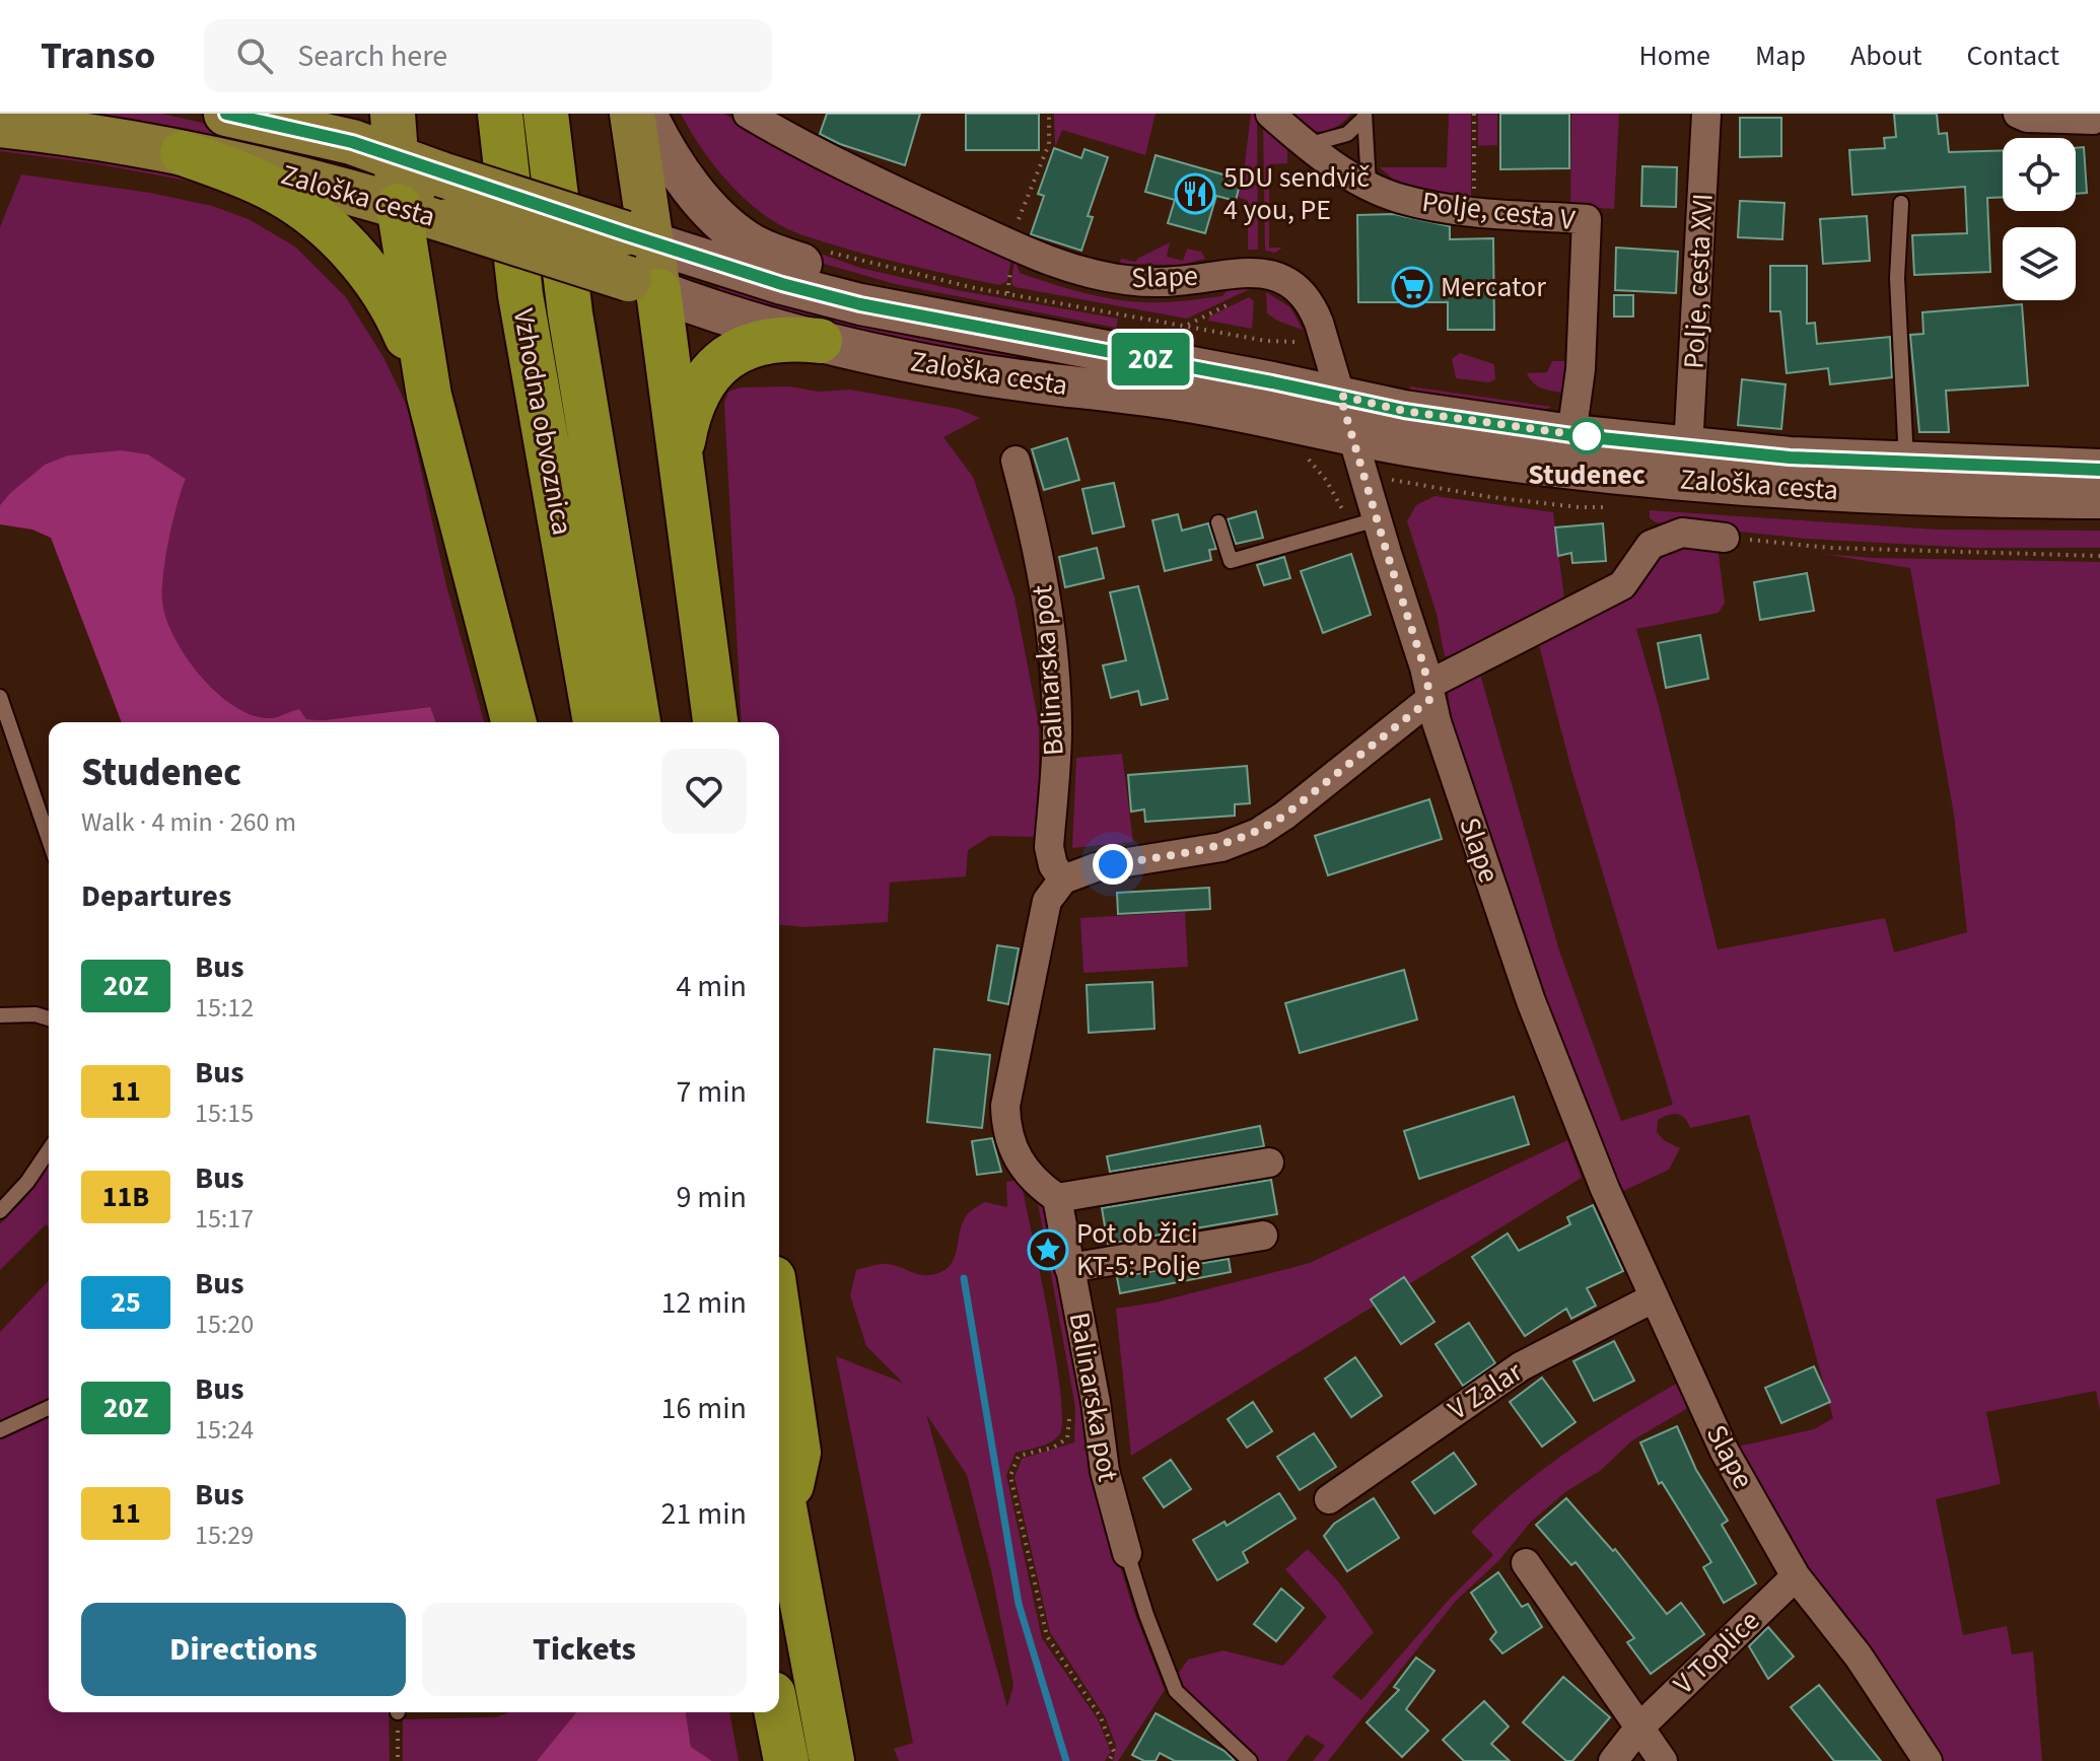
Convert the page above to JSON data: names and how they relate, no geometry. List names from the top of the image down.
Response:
{
  "streets": {
    "highway": ["Vzhodna obvoznica"],
    "main road": ["Zaloška cesta"],
    "street": [
      "Polje, cesta V",
      "Slape",
      "Polje, cesta XVI",
      "Balinarska pot",
      "V Zalar",
      "V Toplice"
    ]
  },
  "crossings": [
    ["Zaloška cesta", "Polje, cesta V"],
    ["Zaloška cesta", "Slape"],
    ["Zaloška cesta", "Polje, cesta XVI"],
    ["Slape", "V Zalar"],
    ["Slape", "V Toplice"]
  ],
  "places": {
    "restaurant": ["5DU sendvič 4 you, PE"],
    "supermarket": ["Mercator"],
    "other": ["Studenec"],
    "place": ["Pot ob žici KT-5: Polje"]
  },
  "lines": ["bus line 20Z"],
  "page": {
    "header": "Transo",
    "search": "Search here",
    "nav": [
      "Home",
      "Map",
      "About",
      "Contact"
    ],
    "on_map": "20Z",
    "heading": [
      ["Studenec", "Walk · 4 min · 260 m"],
      "Departures"
    ],
    "list": [
      {
        "mark": "20Z",
        "name": "Bus",
        "note": "15:12",
        "value": "4 min"
      },
      {
        "mark": "11",
        "name": "Bus",
        "note": "15:15",
        "value": "7 min"
      },
      {
        "mark": "11B",
        "name": "Bus",
        "note": "15:17",
        "value": "9 min"
      },
      {
        "mark": "25",
        "name": "Bus",
        "note": "15:20",
        "value": "12 min"
      },
      {
        "mark": "20Z",
        "name": "Bus",
        "note": "15:24",
        "value": "16 min"
      },
      {
        "mark": "11",
        "name": "Bus",
        "note": "15:29",
        "value": "21 min"
      }
    ],
    "buttons": ["Directions", "Tickets"]
  }
}
